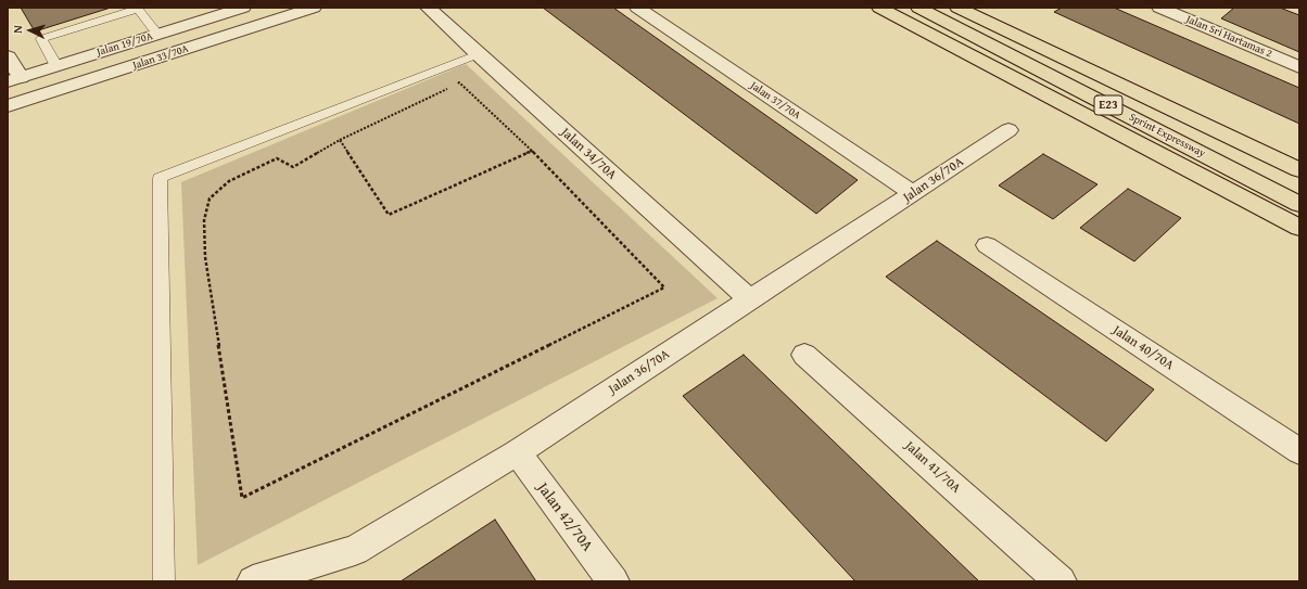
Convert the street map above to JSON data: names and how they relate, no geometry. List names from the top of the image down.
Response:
{
  "streets": {
    "highway": ["E23", "Sprint Expressway"],
    "street": [
      "Jalan Sri Hartamas 2",
      "Jalan 19/70A",
      "Jalan 33/70A",
      "Jalan 37/70A",
      "Jalan 34/70A",
      "Jalan 36/70A",
      "Jalan 40/70A",
      "Jalan 41/70A",
      "Jalan 42/70A"
    ]
  },
  "crossings": [
    ["Jalan 37/70A", "Jalan 36/70A"],
    ["Jalan 34/70A", "Jalan 36/70A"],
    ["Jalan 36/70A", "Jalan 42/70A"]
  ],
  "north": "left"
}
